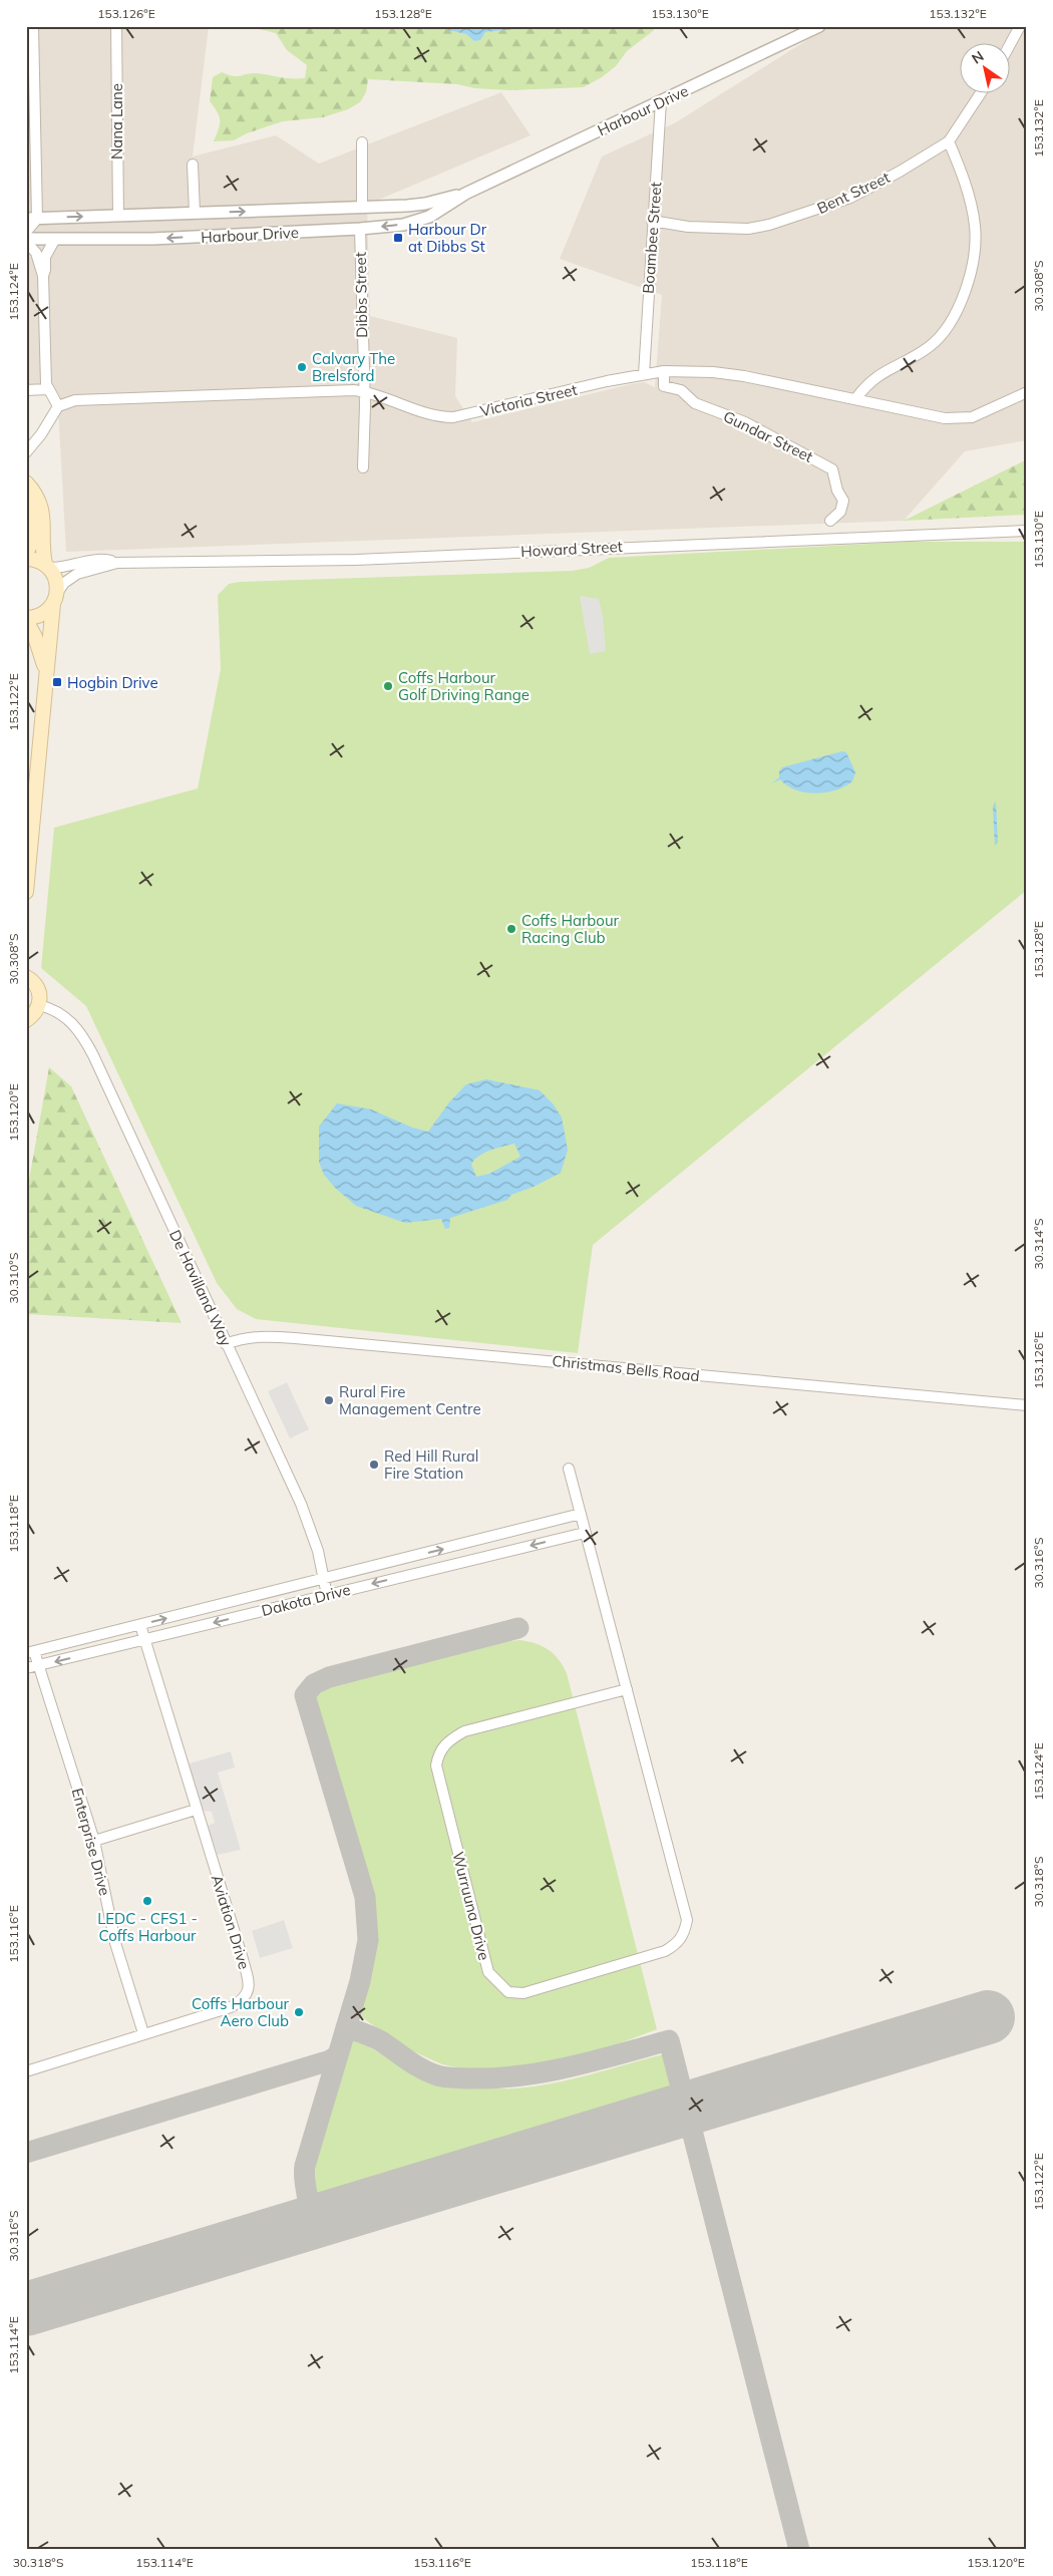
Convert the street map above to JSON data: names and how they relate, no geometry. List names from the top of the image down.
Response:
{
  "streets": {
    "street": [
      "Harbour Drive",
      "Nana Lane",
      "Bent Street",
      "Boambee Street",
      "Dibbs Street",
      "Victoria Street",
      "Gundar Street",
      "Howard Street",
      "De Havilland Way",
      "Christmas Bells Road",
      "Dakota Drive",
      "Enterprise Drive",
      "Wurruuna Drive",
      "Aviation Drive"
    ]
  },
  "crossings": [
    ["Harbour Drive", "Nana Lane"],
    ["Harbour Drive", "Boambee Street"],
    ["Harbour Drive", "Dibbs Street"],
    ["Bent Street", "Boambee Street"],
    ["Boambee Street", "Victoria Street"],
    ["Dibbs Street", "Victoria Street"],
    ["Victoria Street", "Gundar Street"],
    ["De Havilland Way", "Christmas Bells Road"],
    ["De Havilland Way", "Dakota Drive"],
    ["Dakota Drive", "Enterprise Drive"],
    ["Dakota Drive", "Wurruuna Drive"],
    ["Dakota Drive", "Aviation Drive"],
    ["Enterprise Drive", "Aviation Drive"]
  ],
  "places": {
    "transit": ["Harbour Dr at Dibbs St", "Hogbin Drive"],
    "other": [
      "Calvary The Brelsford",
      "Coffs Harbour Golf Driving Range",
      "Coffs Harbour Racing Club",
      "Rural Fire Management Centre",
      "Red Hill Rural Fire Station",
      "LEDC - CFS1 - Coffs Harbour",
      "Coffs Harbour Aero Club"
    ]
  },
  "north": "top left",
  "coordinates": [
    "153.126°E",
    "153.128°E",
    "153.130°E",
    "153.132°E",
    "30.308°S",
    "153.124°E",
    "153.122°E",
    "153.120°E",
    "30.314°S",
    "30.310°S",
    "153.118°E",
    "30.316°S",
    "30.318°S",
    "153.116°E",
    "153.114°E"
  ]
}
